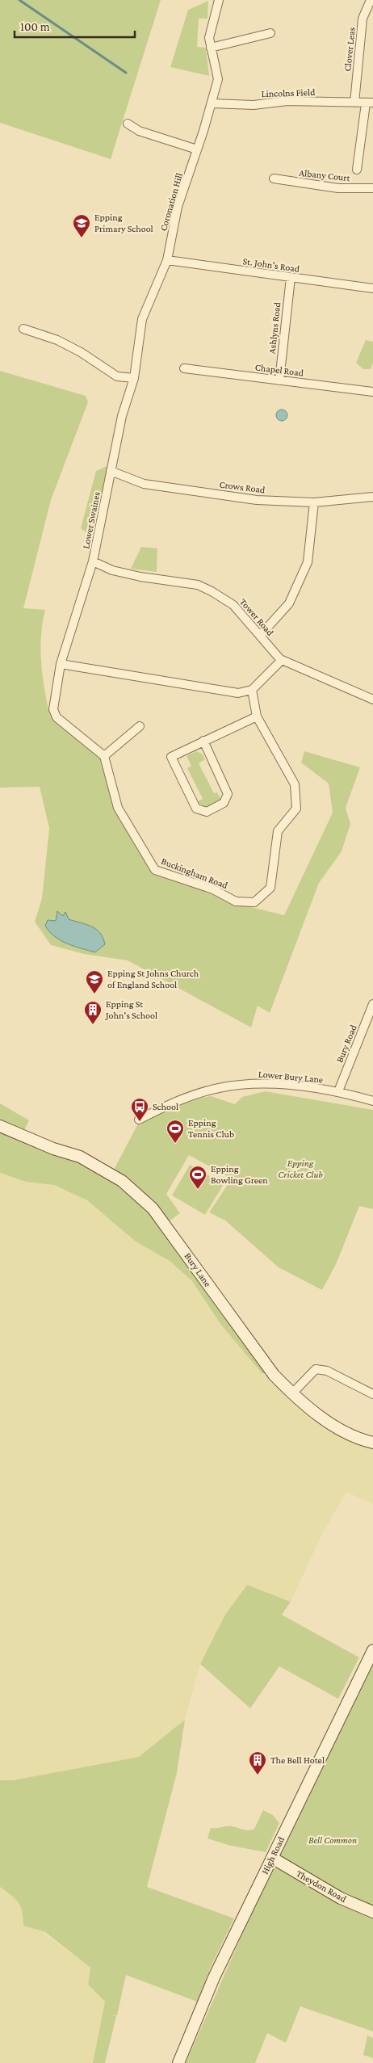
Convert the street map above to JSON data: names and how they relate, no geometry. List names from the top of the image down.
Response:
{
  "streets": {
    "main road": ["Bury Lane", "High Road", "Theydon Road"],
    "street": [
      "Clover Leas",
      "Lincolns Field",
      "Albany Court",
      "Coronation Hill",
      "St. John's Road",
      "Ashlyns Road",
      "Chapel Road",
      "Crows Road",
      "Lower Swaines",
      "Tower Road",
      "Buckingham Road",
      "Bury Road",
      "Lower Bury Lane"
    ]
  },
  "crossings": [
    ["Clover Leas", "Lincolns Field"],
    ["Lincolns Field", "Coronation Hill"],
    ["Coronation Hill", "St. John's Road"],
    ["Coronation Hill", "Lower Swaines"],
    ["St. John's Road", "Ashlyns Road"],
    ["St. John's Road", "Lower Swaines"],
    ["Ashlyns Road", "Chapel Road"],
    ["Crows Road", "Lower Swaines"],
    ["Lower Swaines", "Tower Road"],
    ["Bury Road", "Lower Bury Lane"],
    ["High Road", "Theydon Road"]
  ],
  "parks": ["Epping Cricket Club", "Bell Common"],
  "places": {
    "school or university": ["Epping Primary School", "Epping St Johns Church of England School"],
    "building": ["Epping St John's School", "The Bell Hotel"],
    "bus stop": ["School"],
    "sports": ["Epping Tennis Club", "Epping Bowling Green"]
  },
  "scale_bar": "100 m"
}
